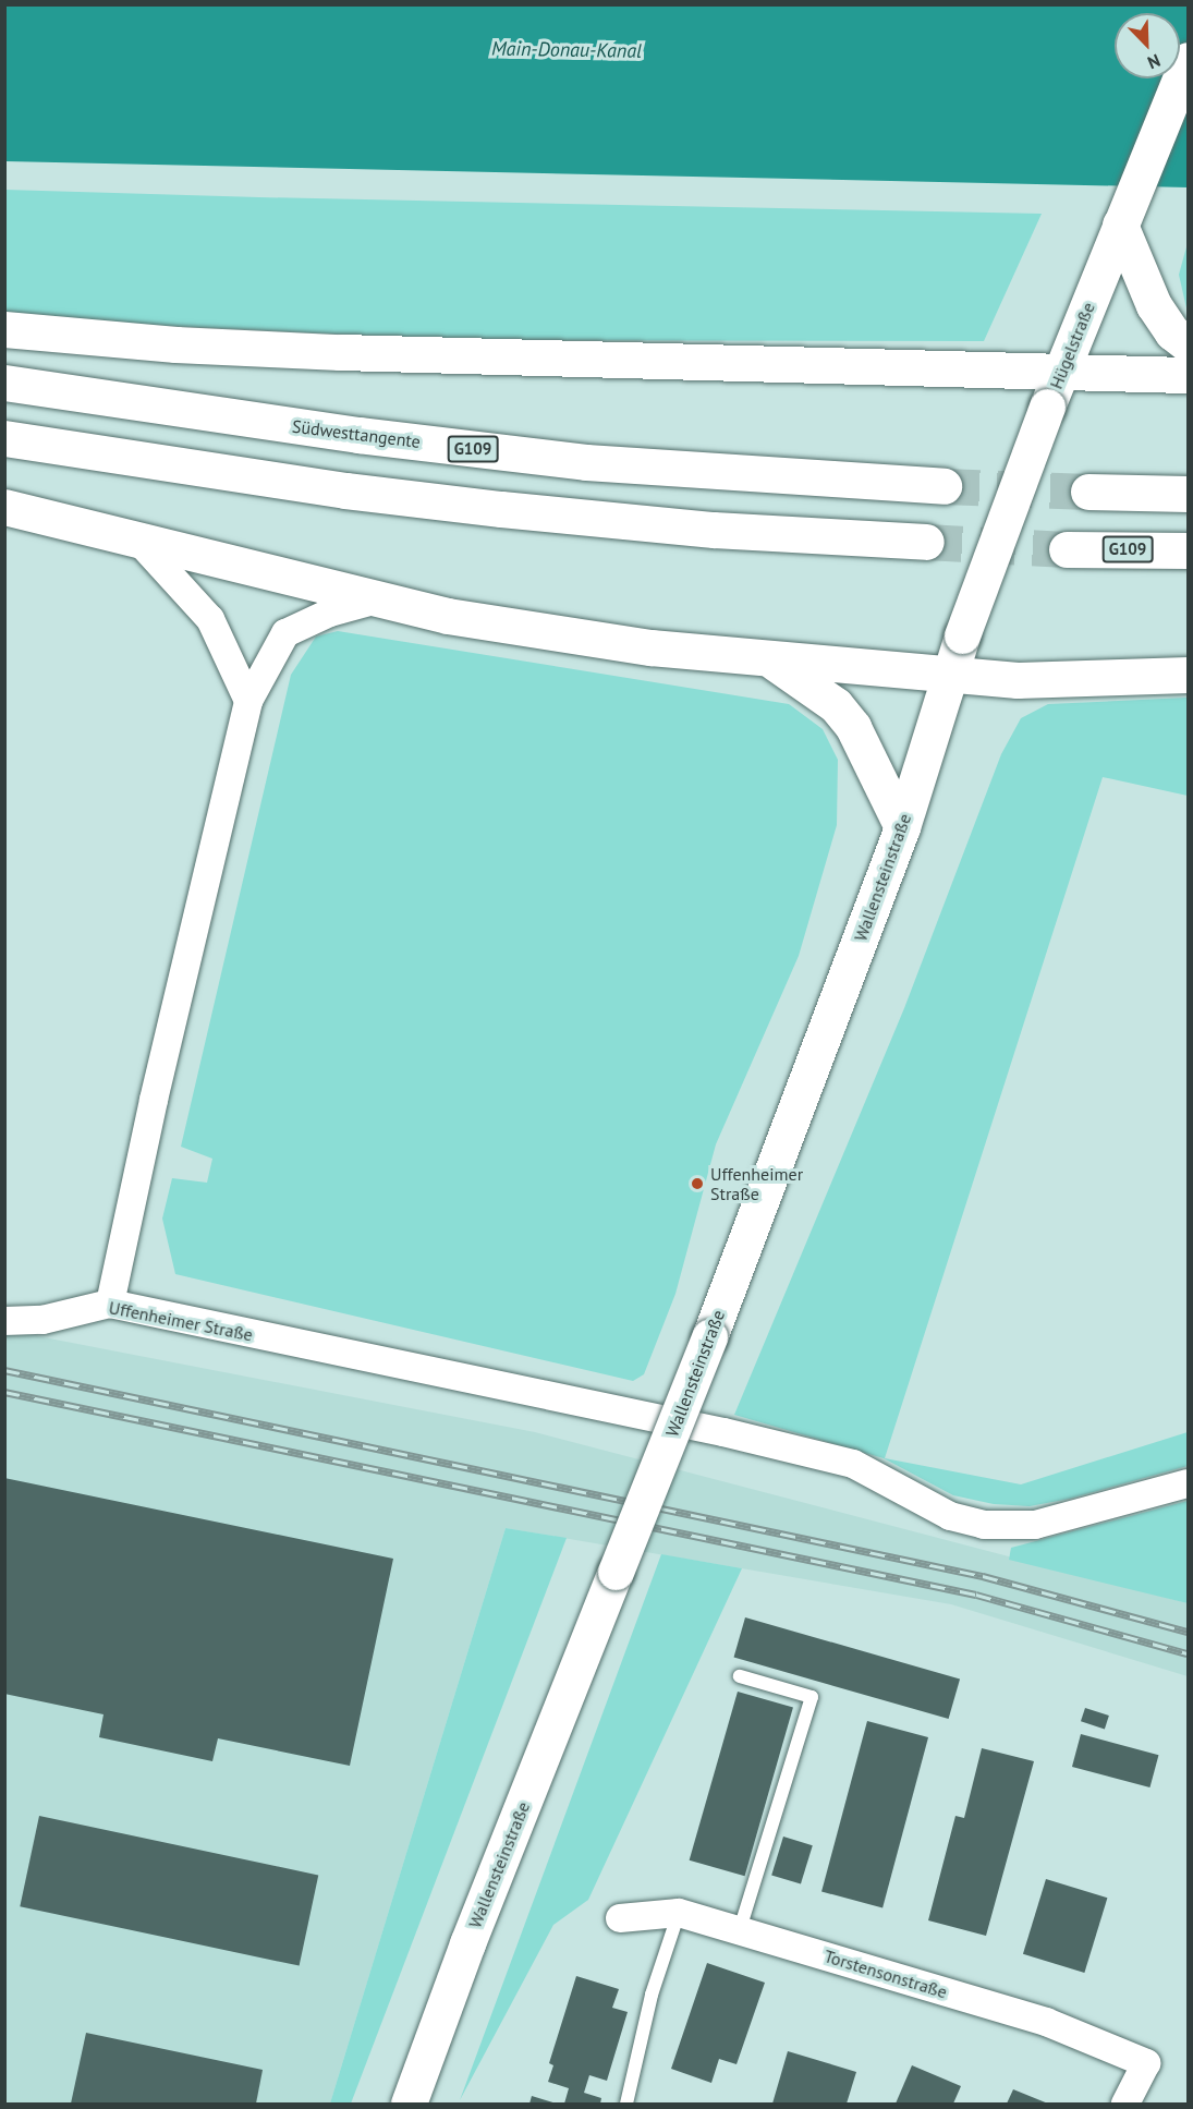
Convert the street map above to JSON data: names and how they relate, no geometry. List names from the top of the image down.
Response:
{
  "streets": {
    "main road": [
      "Hügelstraße",
      "Südwesttangente",
      "G109",
      "Wallensteinstraße"
    ],
    "street": ["Uffenheimer Straße", "Torstensonstraße"]
  },
  "crossings": [
    ["Hügelstraße", "Wallensteinstraße"]
  ],
  "water": ["Main-Donau-Kanal"],
  "places": ["Uffenheimer Straße"],
  "north": "bottom right"
}
